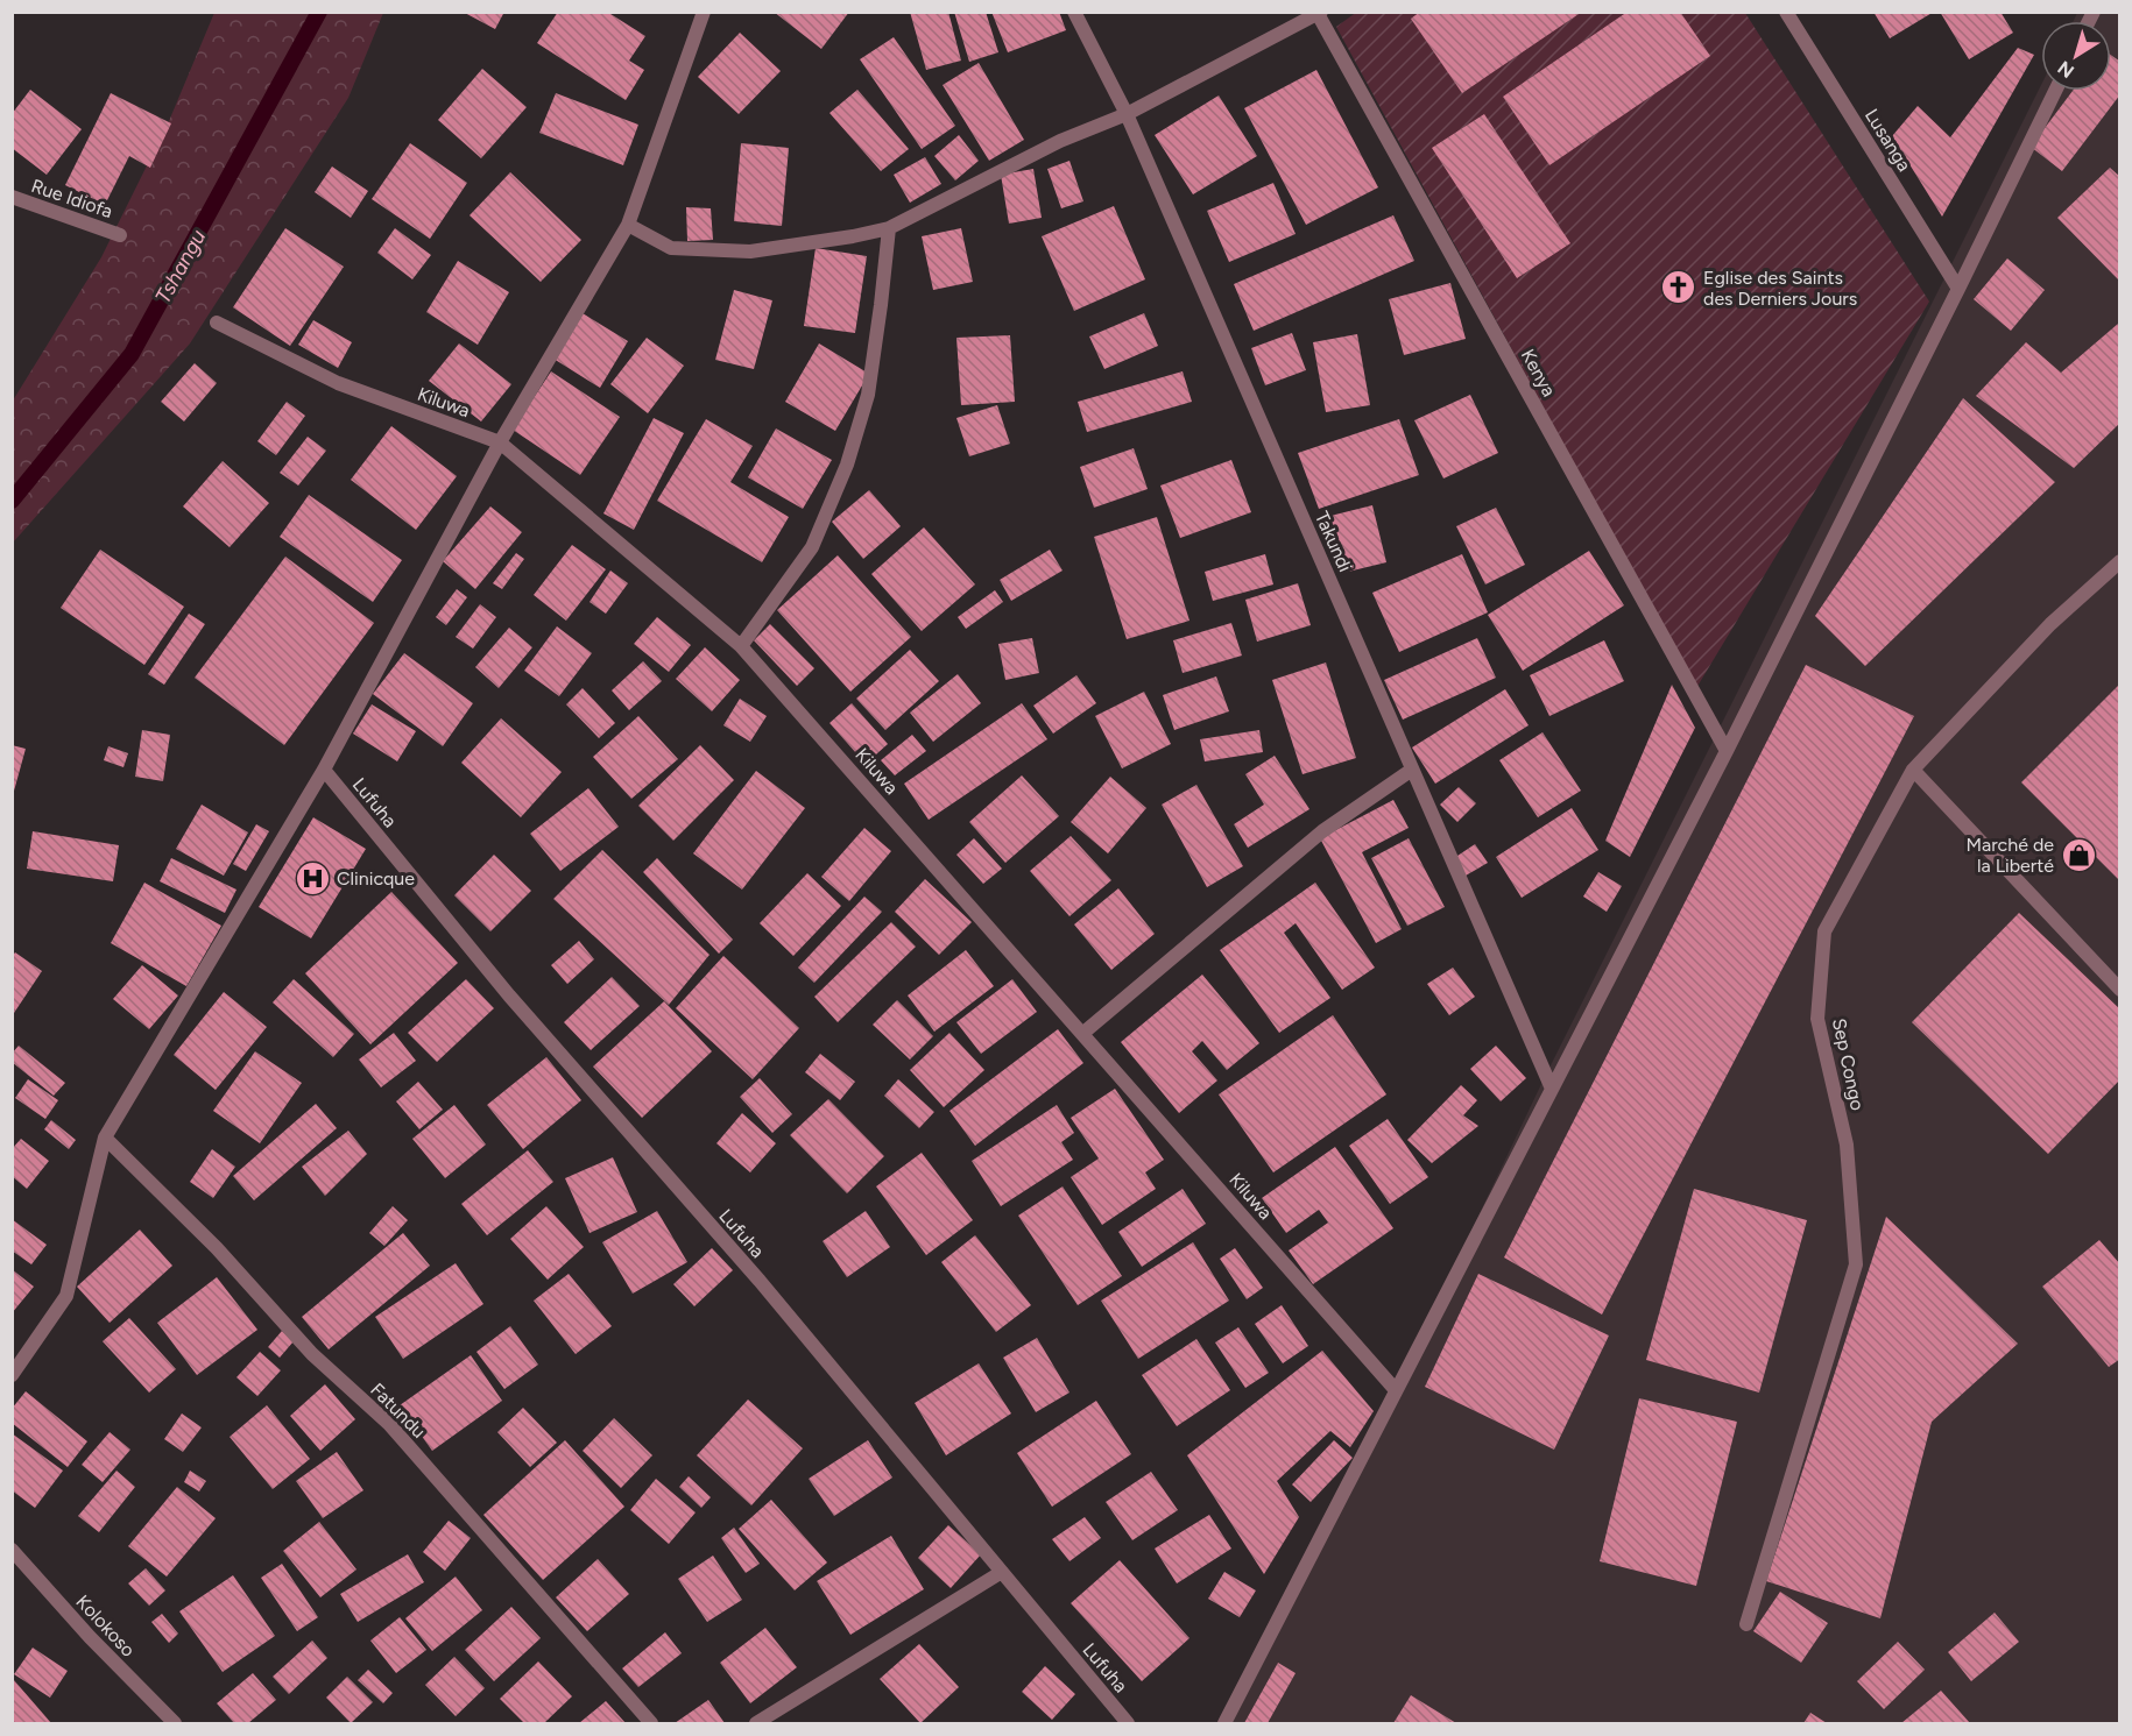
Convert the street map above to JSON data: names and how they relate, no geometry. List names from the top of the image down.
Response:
{
  "streets": {
    "street": [
      "Lusanga",
      "Rue Idiofa",
      "Kenya",
      "Kiluwa",
      "Takundi",
      "Lufuha",
      "Sep Congo",
      "Fatundu",
      "Kolokoso"
    ]
  },
  "water": ["Tshangu"],
  "places": {
    "church": ["Eglise des Saints des Derniers Jours"],
    "shop": ["Marché de la Liberté"],
    "hospital": ["Clinicque"]
  },
  "north": "bottom left"
}
